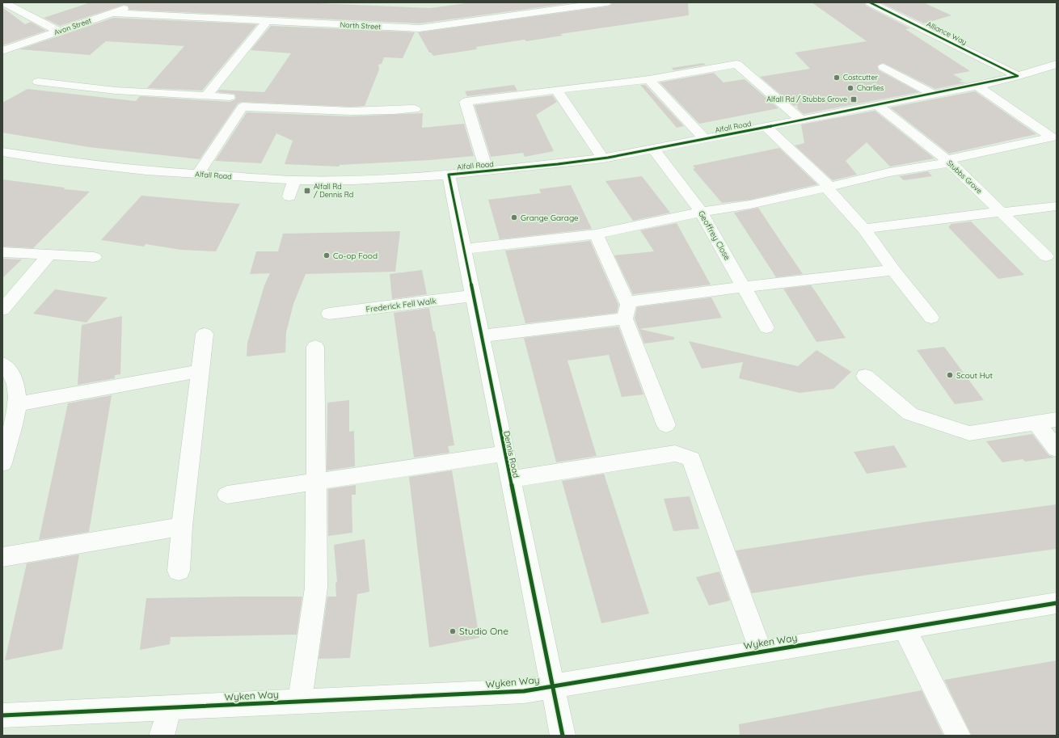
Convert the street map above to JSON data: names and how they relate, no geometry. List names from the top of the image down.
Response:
{
  "streets": {
    "street": [
      "North Street",
      "Avon Street",
      "Alliance Way",
      "Alfall Road",
      "Stubbs Grove",
      "Geoffrey Close",
      "Frederick Fell Walk",
      "Dennis Road",
      "Wyken Way"
    ]
  },
  "crossings": [
    ["North Street", "Avon Street"],
    ["Alliance Way", "Alfall Road"],
    ["Alfall Road", "Stubbs Grove"],
    ["Alfall Road", "Geoffrey Close"],
    ["Alfall Road", "Dennis Road"],
    ["Frederick Fell Walk", "Dennis Road"],
    ["Dennis Road", "Wyken Way"]
  ],
  "places": {
    "other": [
      "Costcutter",
      "Charlies",
      "Grange Garage",
      "Co-op Food",
      "Scout Hut",
      "Studio One"
    ],
    "transit": ["Alfall Rd / Stubbs Grove", "Alfall Rd / Dennis Rd"]
  }
}
